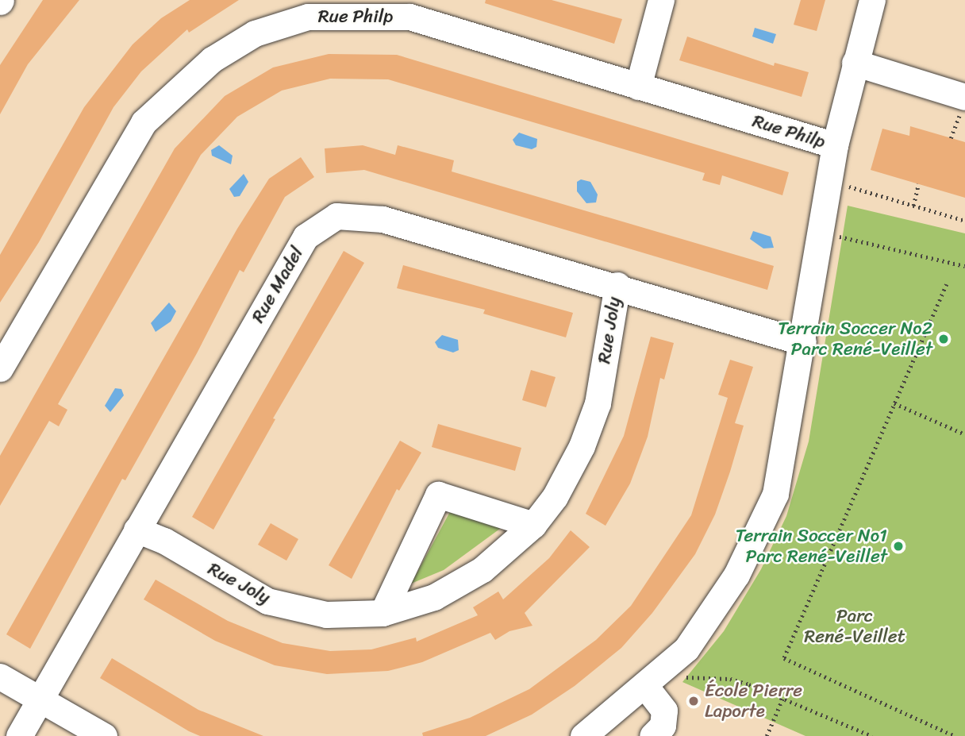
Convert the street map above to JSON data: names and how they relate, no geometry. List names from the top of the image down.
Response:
{
  "streets": {
    "street": ["Rue Philp", "Rue Madel", "Rue Joly"]
  },
  "crossings": [
    ["Rue Madel", "Rue Joly"]
  ],
  "parks": ["Parc René-Veillet"],
  "places": ["Terrain Soccer No2 Parc René-Veillet", "Terrain Soccer No1 Parc René-Veillet", "École Pierre Laporte"]
}
